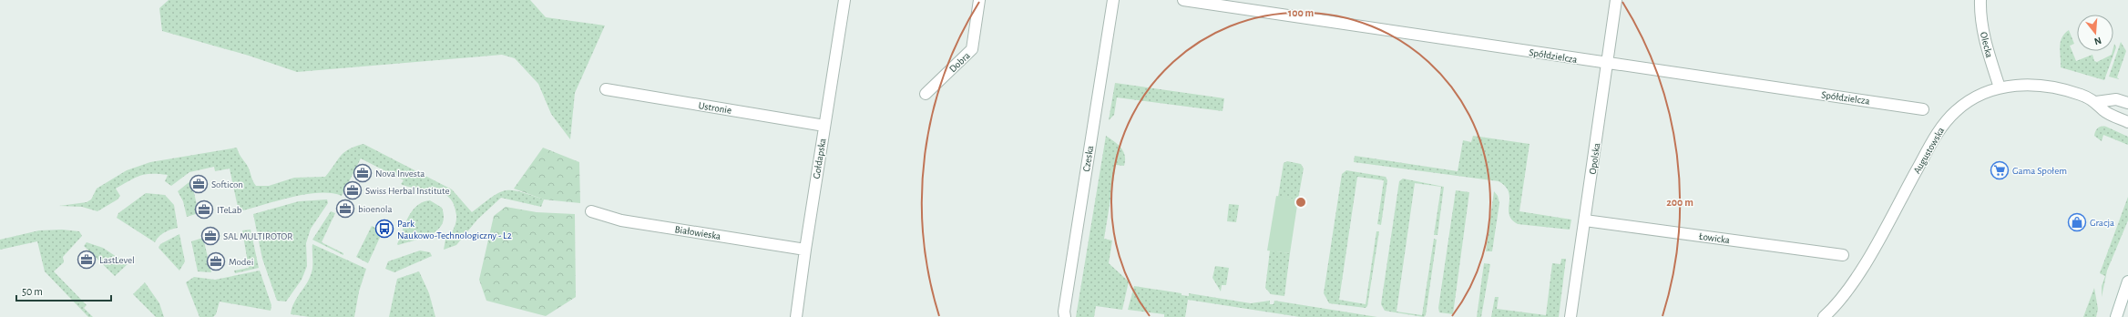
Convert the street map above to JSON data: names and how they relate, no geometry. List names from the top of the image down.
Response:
{
  "streets": {
    "street": [
      "Olecka",
      "Spółdzielcza",
      "Dobra",
      "Ustronie",
      "Augustowska",
      "Gołdapska",
      "Czeska",
      "Opolska",
      "Białowieska",
      "Łowicka"
    ]
  },
  "crossings": [
    ["Olecka", "Augustowska"],
    ["Spółdzielcza", "Opolska"],
    ["Ustronie", "Gołdapska"],
    ["Gołdapska", "Białowieska"],
    ["Opolska", "Łowicka"]
  ],
  "places": {
    "supermarket": ["Gama Społem"],
    "office": [
      "Nova Investa",
      "Softicon",
      "Swiss Herbal Institute",
      "bioenola",
      "ITeLab",
      "SAL MULTIROTOR",
      "LastLevel",
      "Modei"
    ],
    "shop": ["Gracja"],
    "bus stop": ["Park Naukowo-Technologiczny - L2"]
  },
  "scale_bar": "50 m",
  "north": "bottom",
  "rings": ["100 m", "200 m"]
}
